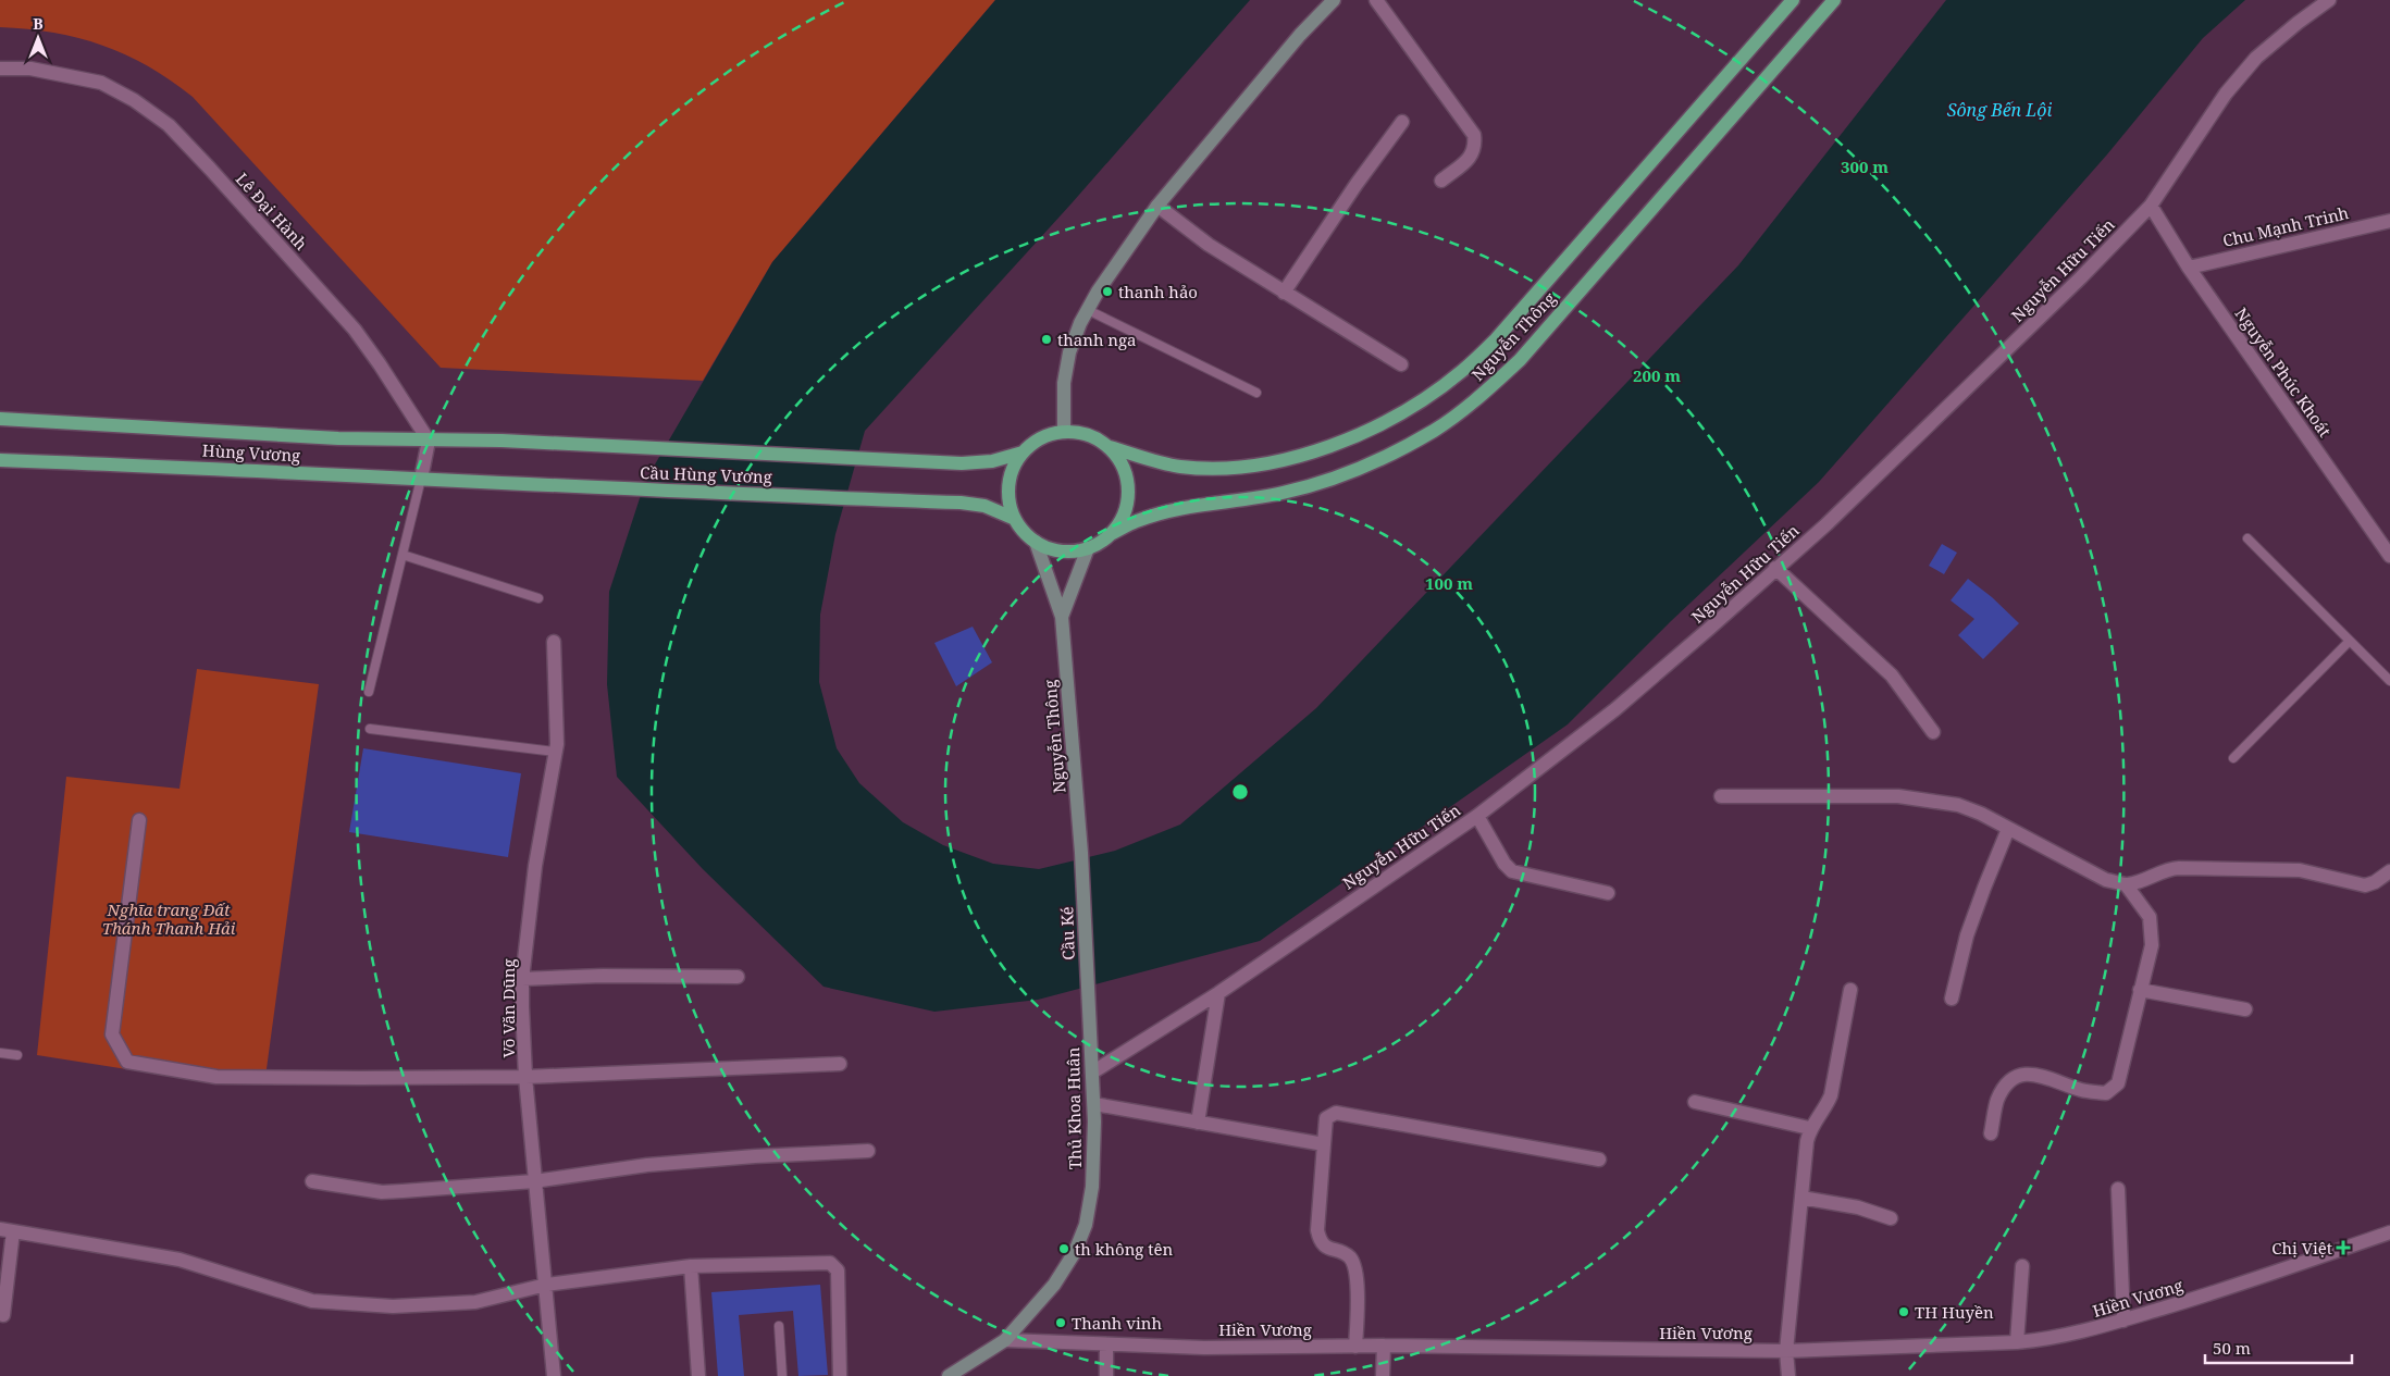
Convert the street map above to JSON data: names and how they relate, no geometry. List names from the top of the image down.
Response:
{
  "streets": {
    "main road": [
      "Nguyễn Thông",
      "Hùng Vương",
      "Cầu Hùng Vương",
      "Cầu Ké",
      "Thủ Khoa Huân"
    ],
    "street": [
      "Lê Đại Hành",
      "Chu Mạnh Trinh",
      "Nguyễn Hữu Tiến",
      "Nguyễn Phúc Khoát",
      "Võ Văn Dũng",
      "Hiền Vương"
    ]
  },
  "crossings": [
    ["Lê Đại Hành", "Hùng Vương"],
    ["Chu Mạnh Trinh", "Nguyễn Phúc Khoát"],
    ["Nguyễn Hữu Tiến", "Nguyễn Phúc Khoát"],
    ["Nguyễn Hữu Tiến", "Thủ Khoa Huân"],
    ["Nguyễn Thông", "Cầu Hùng Vương"],
    ["Nguyễn Thông", "Cầu Ké"],
    ["Hùng Vương", "Cầu Hùng Vương"],
    ["Cầu Ké", "Thủ Khoa Huân"],
    ["Thủ Khoa Huân", "Hiền Vương"]
  ],
  "water": ["Sông Bến Lội"],
  "parks": ["Nghĩa trang Đất Thánh Thanh Hải"],
  "places": {
    "other": [
      "thanh hảo",
      "thanh nga",
      "th không tên",
      "TH Huyền",
      "Thanh vinh"
    ],
    "health": ["Chị Việt"]
  },
  "scale_bar": "50 m",
  "north": "top",
  "rings": ["300 m", "200 m", "100 m"]
}
